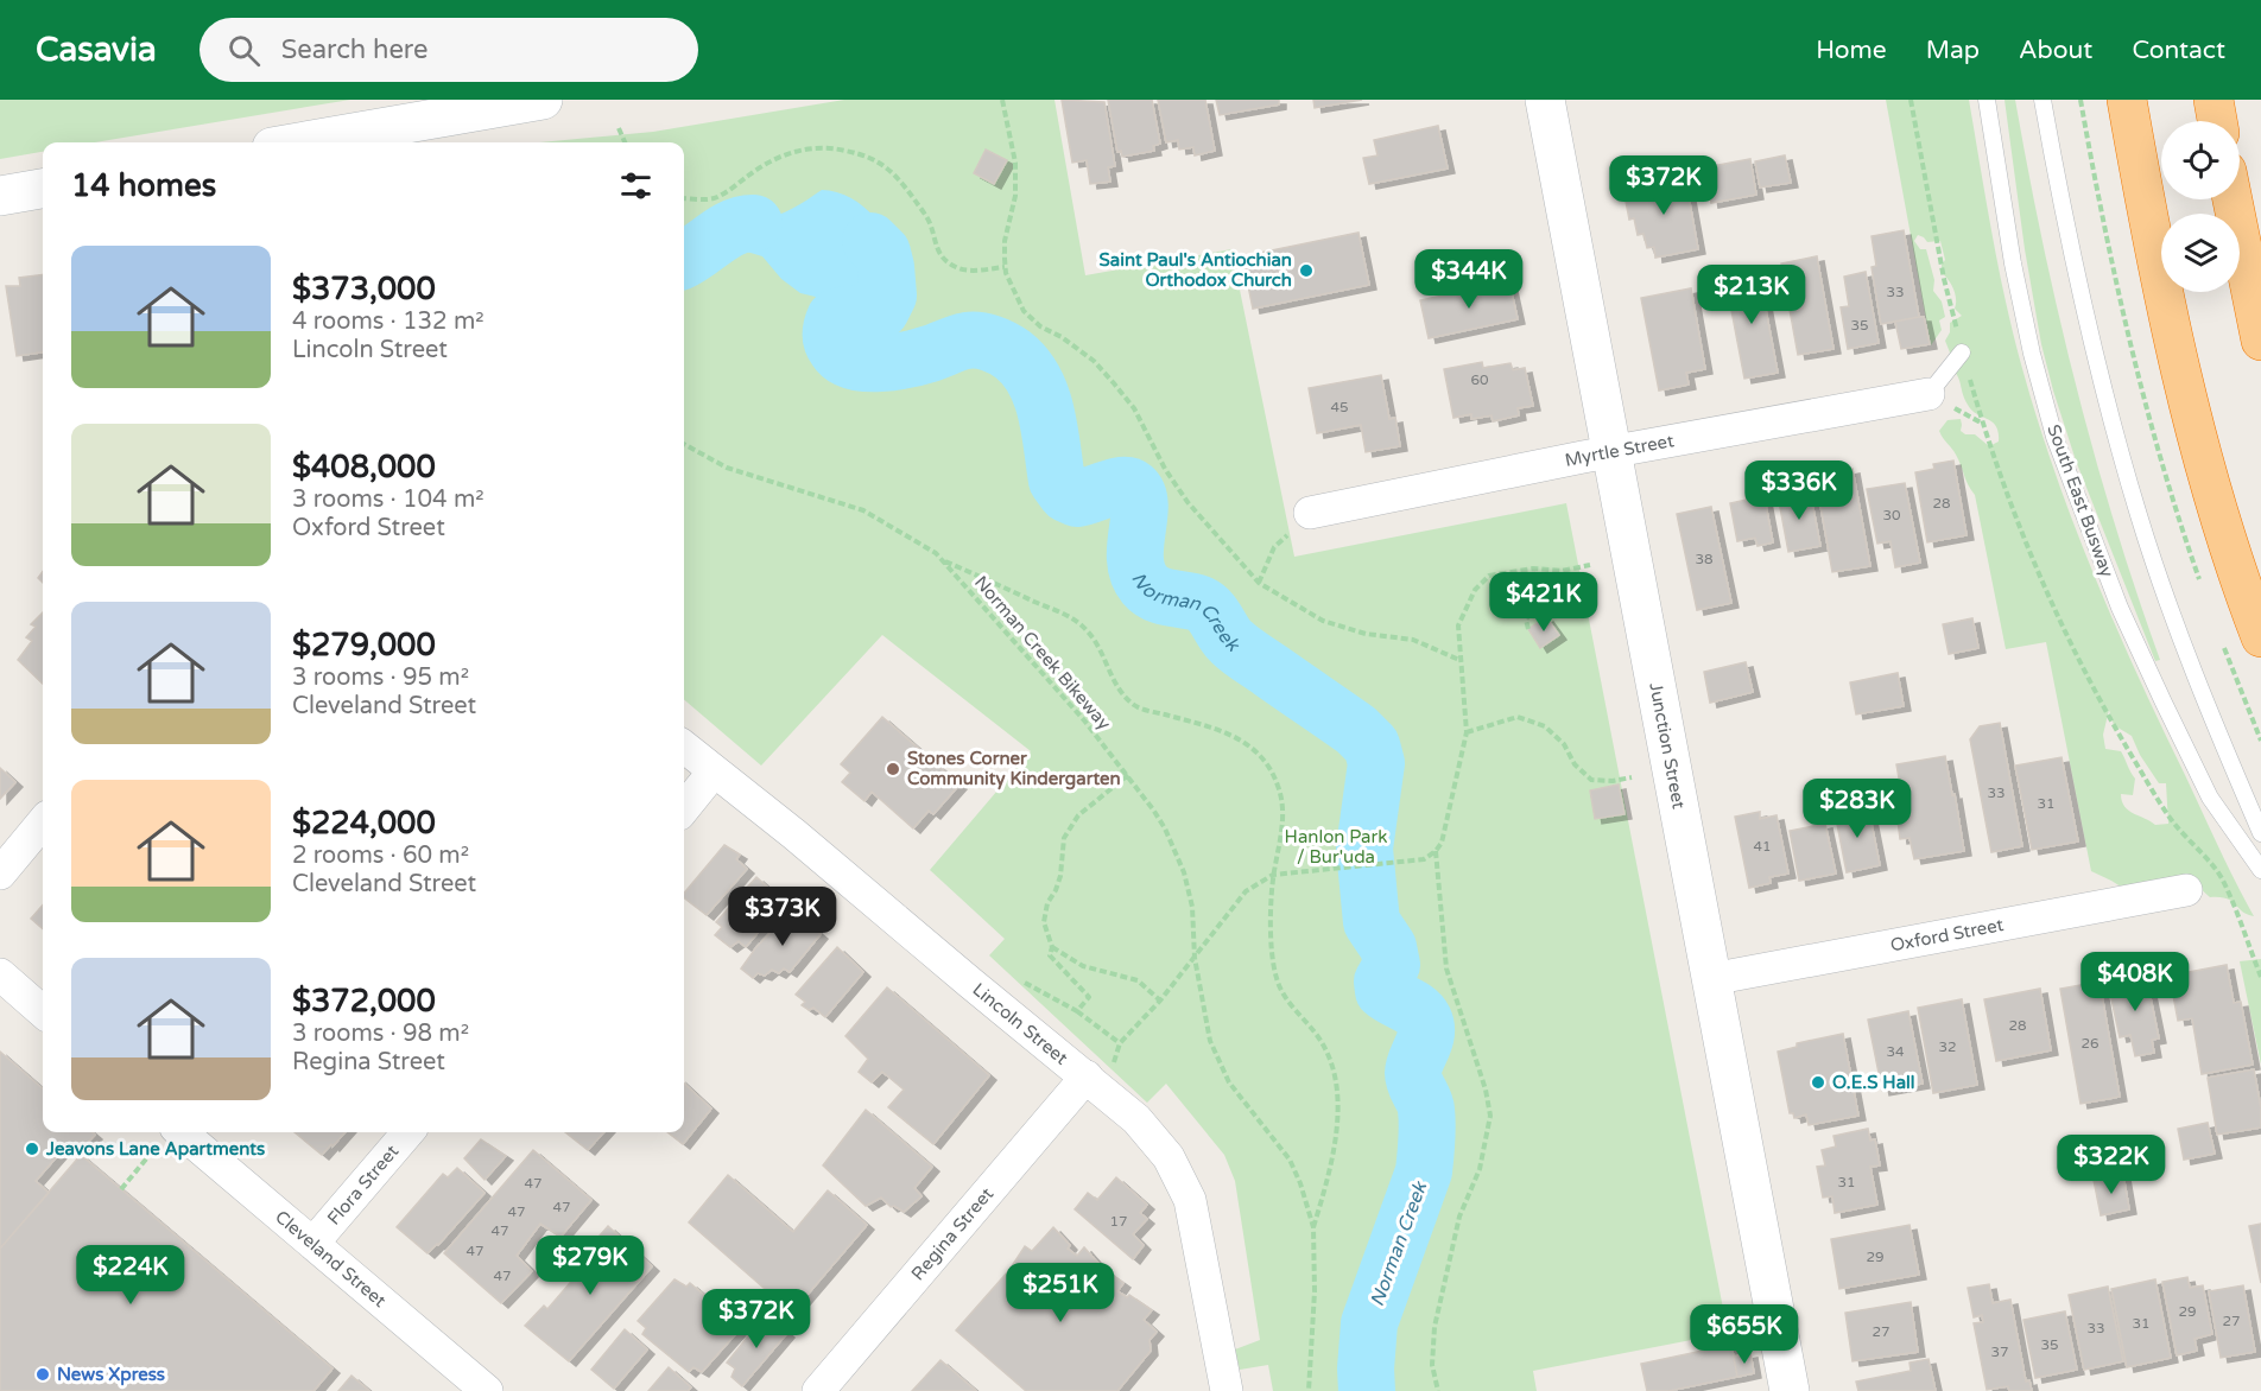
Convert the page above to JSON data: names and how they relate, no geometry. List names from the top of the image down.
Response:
{
  "streets": {
    "street": [
      "Myrtle Street",
      "Junction Street",
      "Oxford Street",
      "Lincoln Street",
      "Flora Street",
      "Regina Street",
      "Cleveland Street"
    ],
    "lane": ["South East Busway"],
    "path": ["Norman Creek Bikeway"]
  },
  "crossings": [
    ["Myrtle Street", "Junction Street"],
    ["Junction Street", "Oxford Street"],
    ["Lincoln Street", "Regina Street"],
    ["Flora Street", "Cleveland Street"]
  ],
  "water": ["Norman Creek"],
  "parks": ["Hanlon Park / Bur'uda"],
  "places": [
    "Saint Paul's Antiochian Orthodox Church",
    "Stones Corner Community Kindergarten",
    "O.E.S Hall",
    "Jeavons Lane Apartments",
    "News Xpress"
  ],
  "house_numbers": [
    "33",
    "35",
    "60",
    "45",
    "28",
    "30",
    "38",
    "33",
    "31",
    "41",
    "28",
    "26",
    "32",
    "34",
    "31",
    "47",
    "47",
    "47",
    "17",
    "47",
    "47",
    "29",
    "47",
    "29",
    "27",
    "31",
    "33",
    "27",
    "35",
    "37"
  ],
  "page": {
    "header": "Casavia",
    "search": "Search here",
    "nav": [
      "Home",
      "Map",
      "About",
      "Contact"
    ],
    "heading": "14 homes",
    "price": [
      "$372K",
      "$344K",
      "$213K",
      "$336K",
      "$421K",
      "$283K",
      "$373K",
      "$408K",
      "$322K",
      "$279K",
      "$224K",
      "$251K",
      "$372K",
      "$655K"
    ],
    "list": [
      {
        "name": "$373,000",
        "note": "4 rooms · 132 m² · Lincoln Street"
      },
      {
        "name": "$408,000",
        "note": "3 rooms · 104 m² · Oxford Street"
      },
      {
        "name": "$279,000",
        "note": "3 rooms · 95 m² · Cleveland Street"
      },
      {
        "name": "$224,000",
        "note": "2 rooms · 60 m² · Cleveland Street"
      },
      {
        "name": "$372,000",
        "note": "3 rooms · 98 m² · Regina Street"
      }
    ]
  }
}
